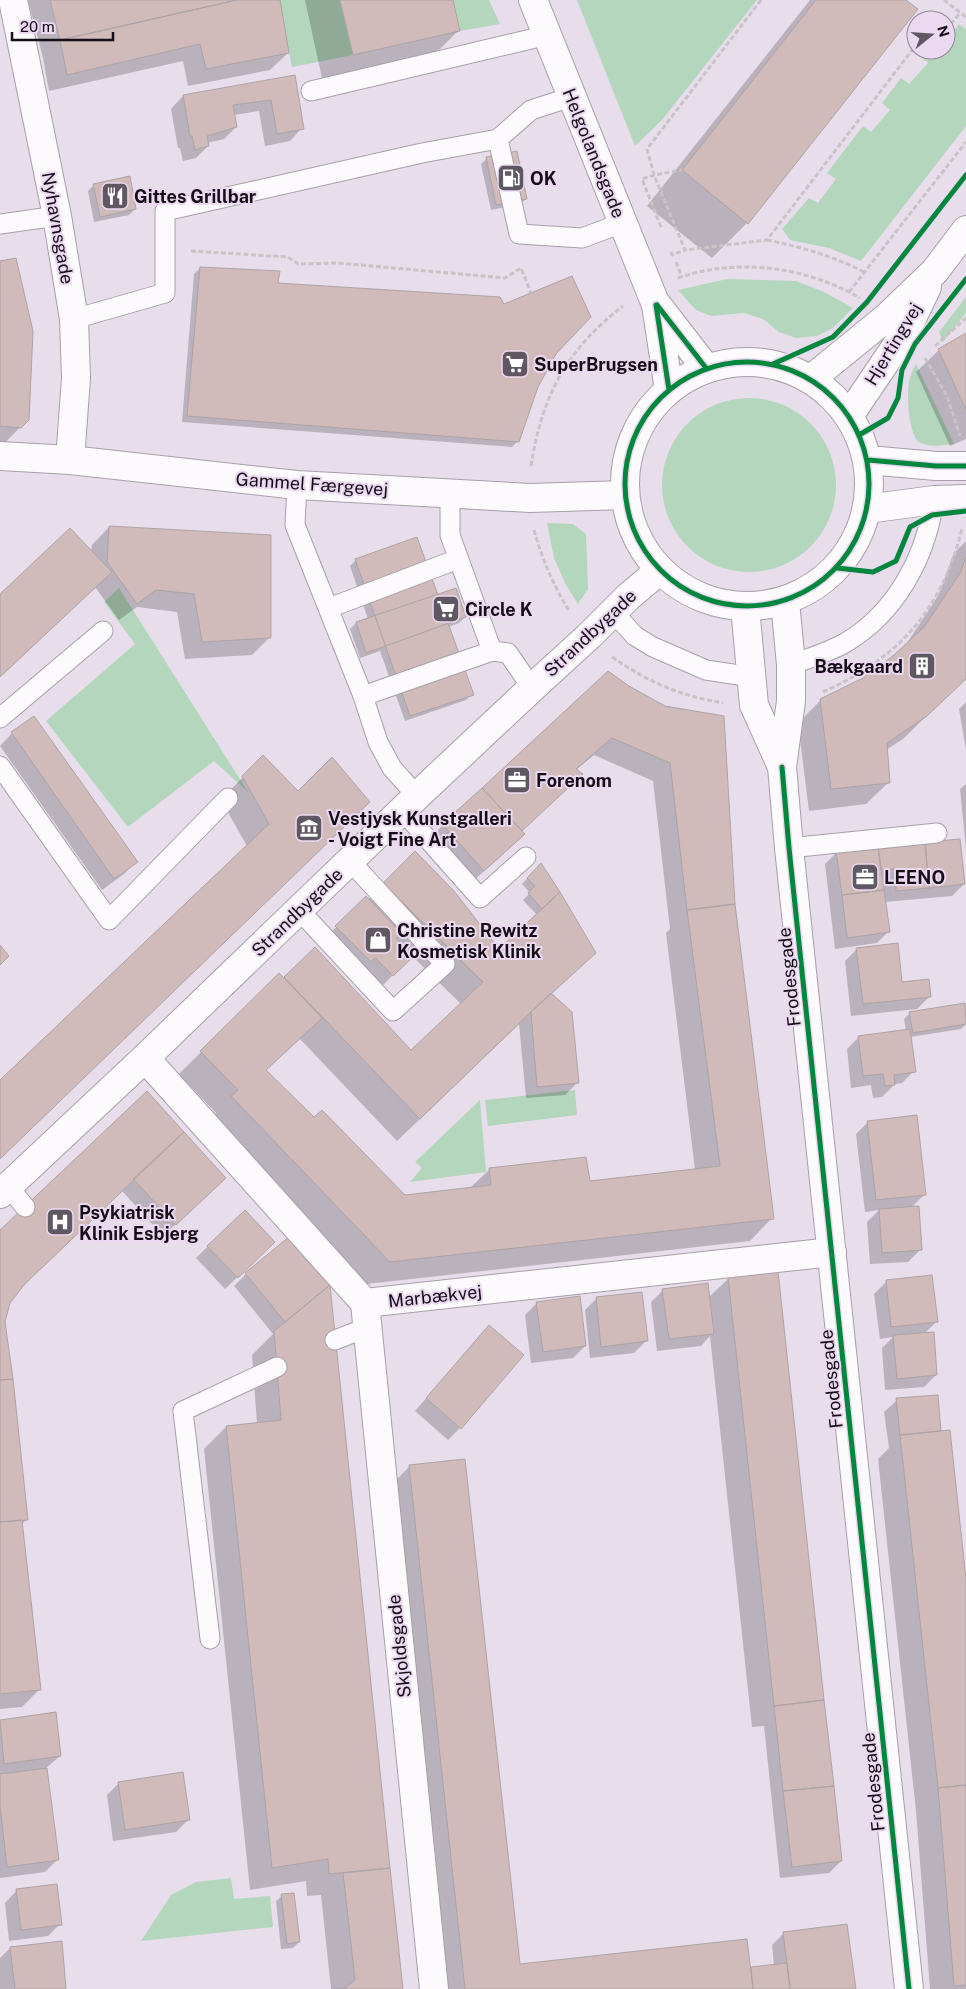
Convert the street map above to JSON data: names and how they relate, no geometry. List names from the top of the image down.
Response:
{
  "streets": {
    "street": [
      "Helgolandsgade",
      "Nyhavnsgade",
      "Hjertingvej",
      "Gammel Færgevej",
      "Strandbygade",
      "Frodesgade",
      "Marbækvej",
      "Skjoldsgade"
    ]
  },
  "crossings": [
    ["Nyhavnsgade", "Gammel Færgevej"],
    ["Strandbygade", "Marbækvej"],
    ["Frodesgade", "Marbækvej"],
    ["Marbækvej", "Skjoldsgade"]
  ],
  "places": {
    "fuel station": ["OK"],
    "restaurant": ["Gittes Grillbar"],
    "supermarket": ["SuperBrugsen", "Circle K"],
    "building": ["Bækgaard"],
    "office": ["Forenom", "LEENO"],
    "museum": ["Vestjysk Kunstgalleri - Voigt Fine Art"],
    "shop": ["Christine Rewitz Kosmetisk Klinik"],
    "hospital": ["Psykiatrisk Klinik Esbjerg"]
  },
  "scale_bar": "20 m",
  "north": "right"
}
